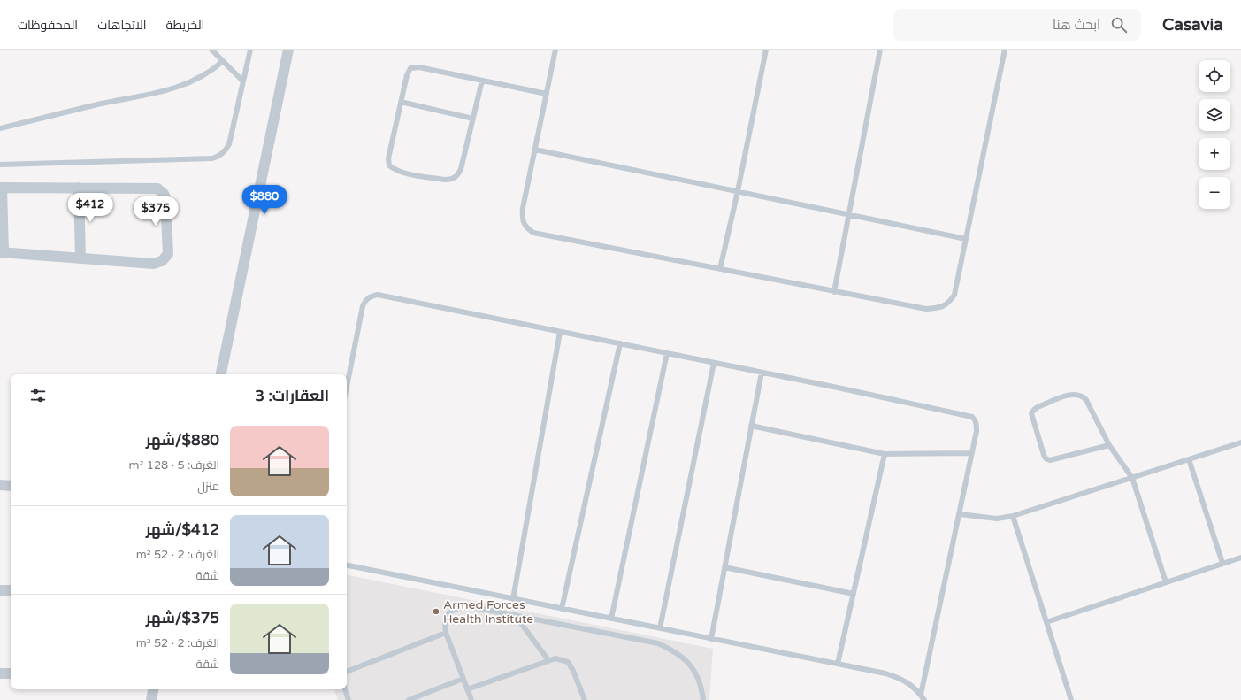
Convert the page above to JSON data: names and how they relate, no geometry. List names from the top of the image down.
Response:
{
  "places": ["Armed Forces Health Institute"],
  "page": {
    "header": "Casavia",
    "search": "ابحث هنا",
    "nav": ["الخريطة", "الاتجاهات", "المحفوظات"],
    "map_buttons": ["+", "−"],
    "price": ["$880", "$412", "$375"],
    "heading": "العقارات: 3",
    "list": [
      {
        "name": "$880/شهر",
        "note": "الغرف: 5 · 128 m² · منزل"
      },
      {
        "name": "$412/شهر",
        "note": "الغرف: 2 · 52 m² · شقة"
      },
      {
        "name": "$375/شهر",
        "note": "الغرف: 2 · 52 m² · شقة"
      }
    ]
  }
}
